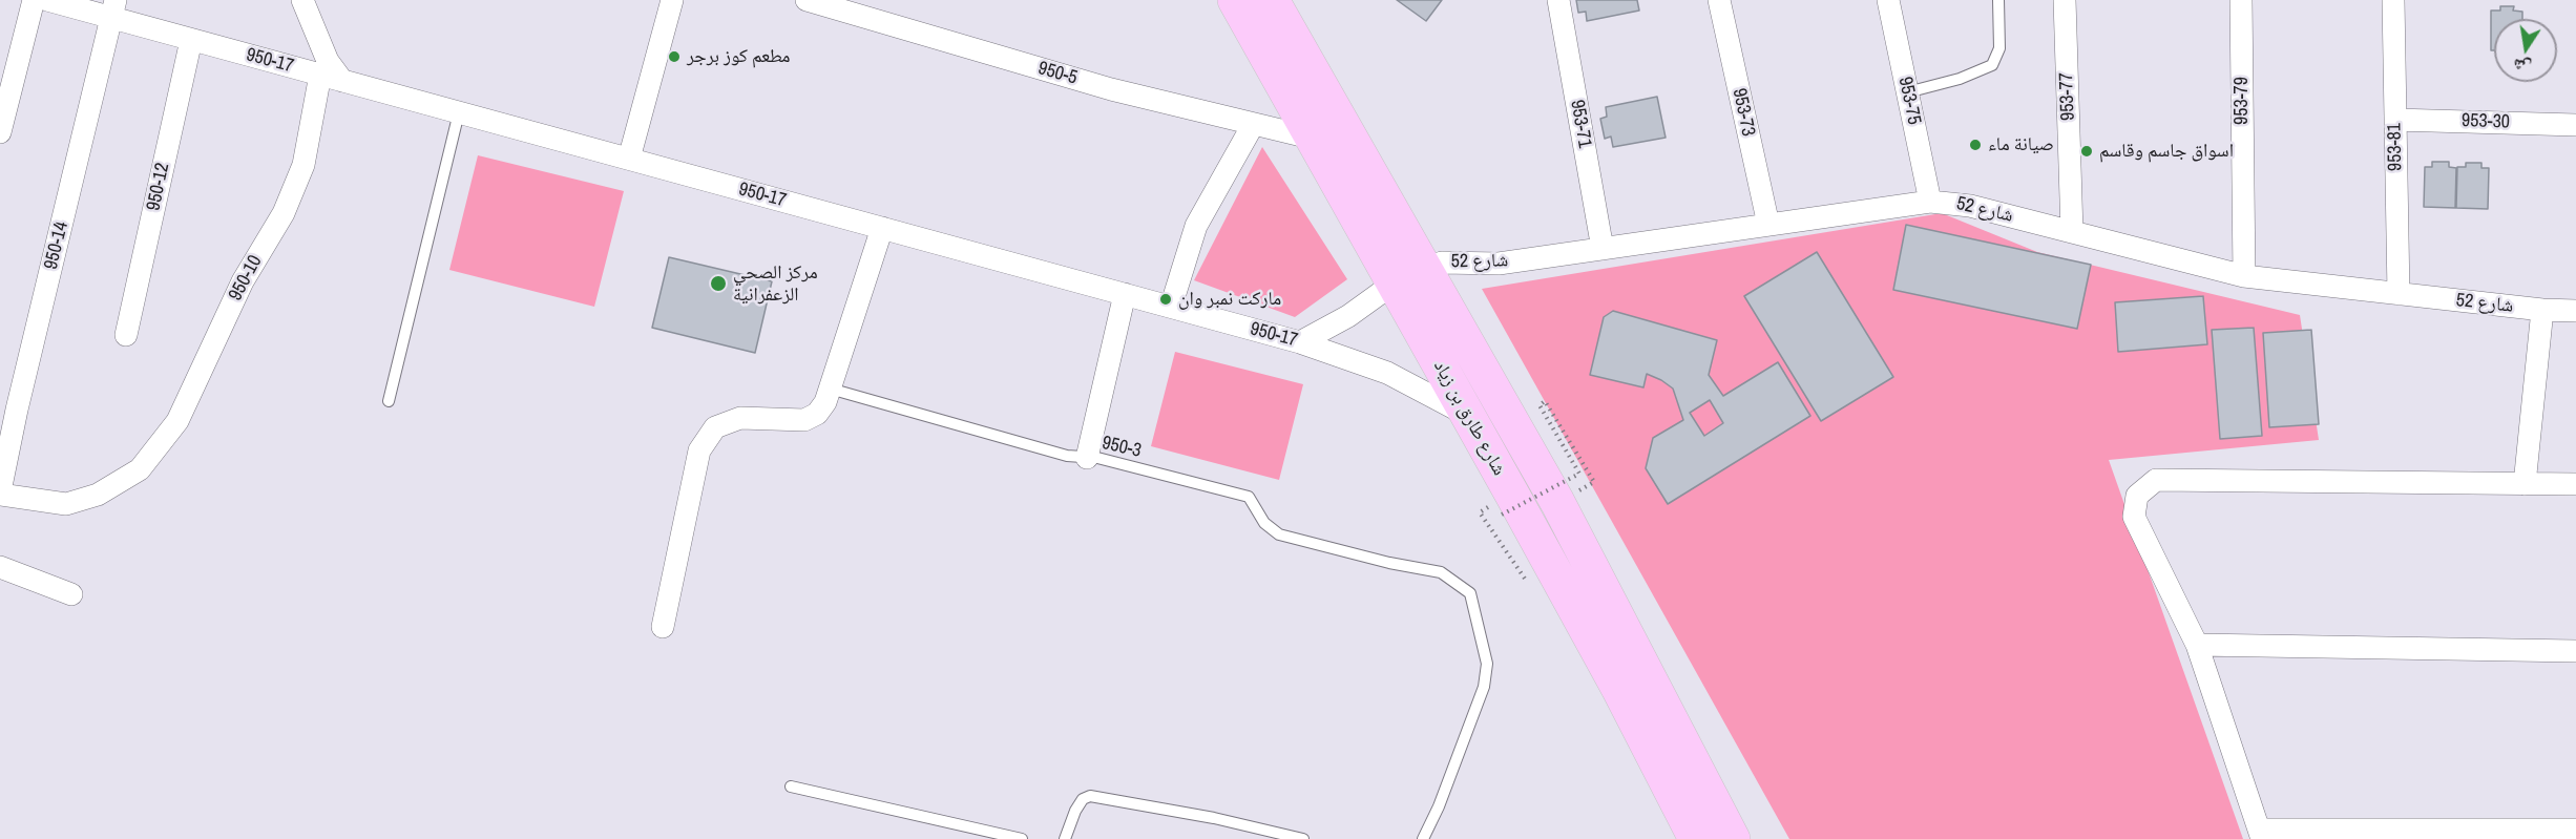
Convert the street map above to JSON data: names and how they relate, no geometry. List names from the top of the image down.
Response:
{
  "streets": {
    "main road": ["شارع طارق بن زياد"],
    "street": [
      "950-17",
      "950-5",
      "953-77",
      "953-75",
      "953-79",
      "953-73",
      "953-30",
      "953-71",
      "953-81",
      "950-12",
      "شارع 52",
      "950-14",
      "950-10"
    ],
    "lane": ["950-3"]
  },
  "crossings": [
    ["950-17", "950-12"],
    ["950-17", "شارع 52"],
    ["950-17", "950-14"],
    ["950-17", "950-10"],
    ["950-17", "شارع طارق بن زياد"],
    ["950-5", "شارع طارق بن زياد"],
    ["953-77", "شارع 52"],
    ["953-75", "شارع 52"],
    ["953-79", "شارع 52"],
    ["953-73", "شارع 52"],
    ["953-30", "953-81"],
    ["953-71", "شارع 52"],
    ["953-81", "شارع 52"],
    ["شارع 52", "شارع طارق بن زياد"],
    ["950-14", "950-10"]
  ],
  "places": [
    "مطعم كوز برجر",
    "صيانة ماء",
    "اسواق جاسم وقاسم",
    "مركز الصحي الزعفرانية",
    "ماركت نمبر وان"
  ],
  "north": "bottom"
}
